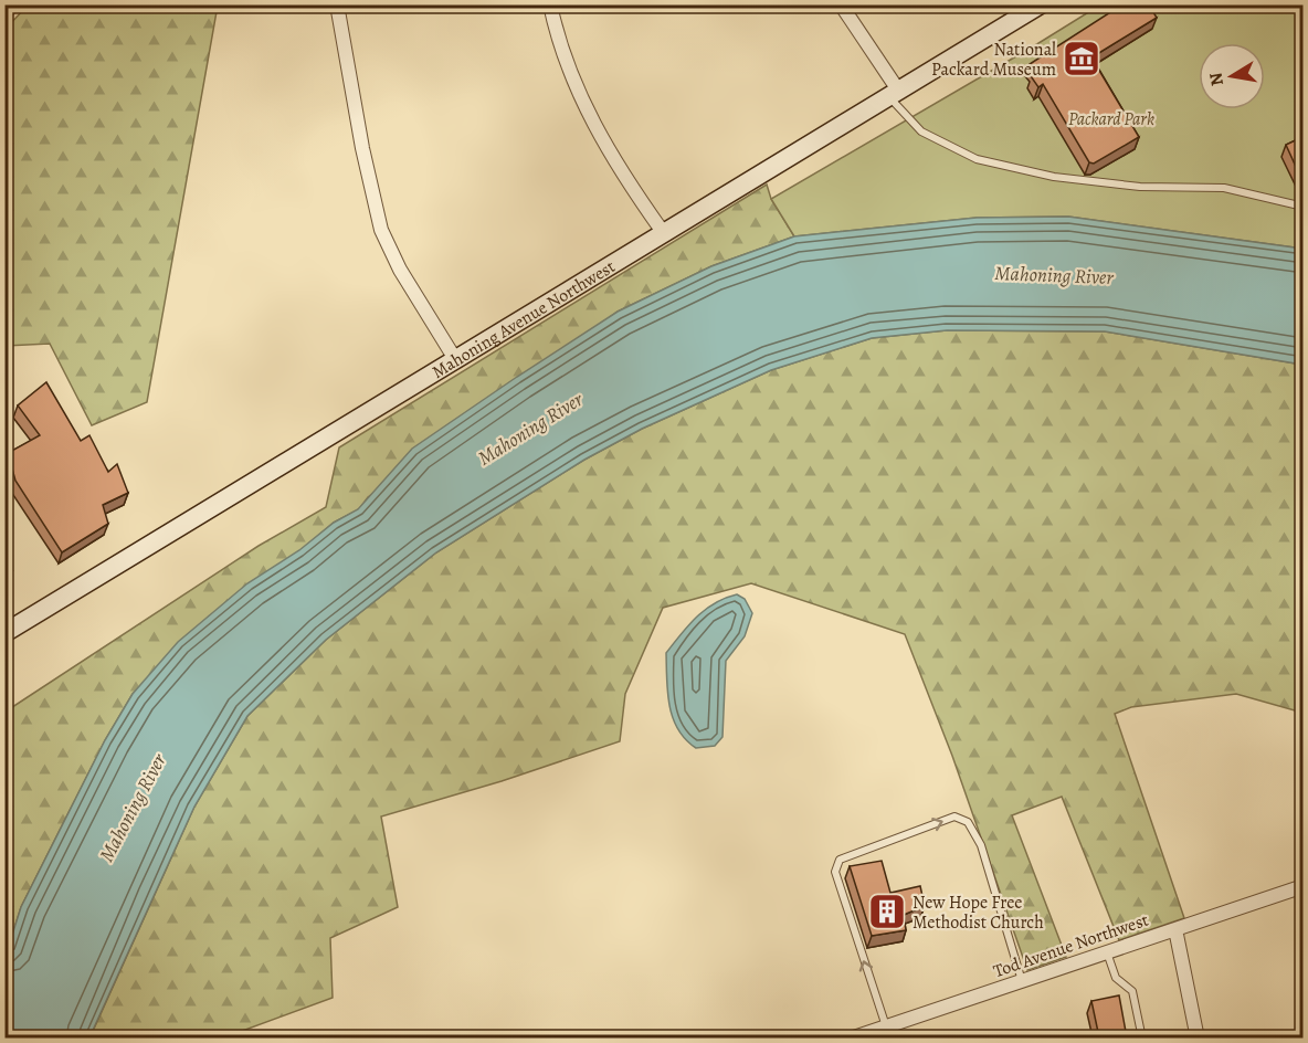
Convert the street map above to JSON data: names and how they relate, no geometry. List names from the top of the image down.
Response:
{
  "streets": {
    "main road": ["Mahoning Avenue Northwest"],
    "street": ["Tod Avenue Northwest"]
  },
  "water": ["Mahoning River"],
  "parks": ["Packard Park"],
  "places": {
    "museum": ["National Packard Museum"],
    "building": ["New Hope Free Methodist Church"]
  },
  "north": "left"
}
